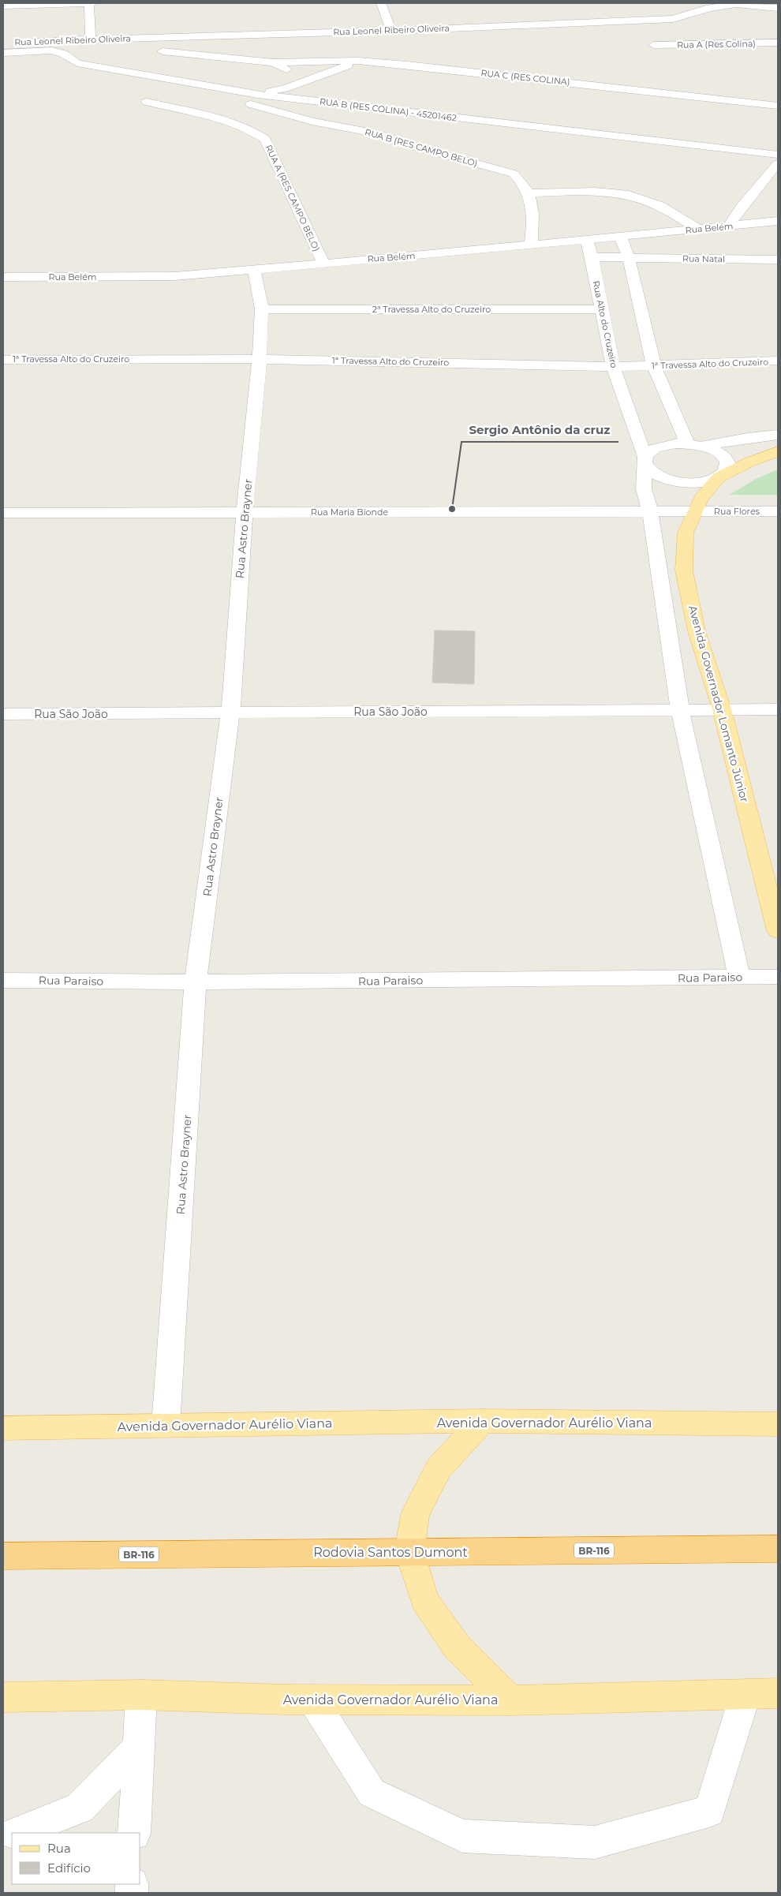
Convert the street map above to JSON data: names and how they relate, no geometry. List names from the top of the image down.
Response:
{
  "streets": {
    "highway": ["BR-116", "Rodovia Santos Dumont"],
    "main road": ["Avenida Governador Lomanto Júnior", "Avenida Governador Aurélio Viana"],
    "street": [
      "Rua Leonel Ribeiro Oliveira",
      "Rua A (Res Colina)",
      "RUA C (RES COLINA)",
      "RUA B (RES COLINA) - 45201462",
      "RUA B (RES CAMPO BELO)",
      "RUA A (RES CAMPO BELO)",
      "Rua Belém",
      "Rua Natal",
      "2ª Travessa Alto do Cruzeiro",
      "Rua Alto do Cruzeiro",
      "1ª Travessa Alto do Cruzeiro",
      "Rua Flores",
      "Rua Maria Bionde",
      "Rua Astro Brayner",
      "Rua São João",
      "Rua Paraiso"
    ]
  },
  "crossings": [
    ["RUA C (RES COLINA)", "RUA B (RES CAMPO BELO)"],
    ["RUA B (RES COLINA) - 45201462", "RUA B (RES CAMPO BELO)"],
    ["RUA B (RES CAMPO BELO)", "Rua Belém"],
    ["RUA A (RES CAMPO BELO)", "Rua Belém"],
    ["Rua Belém", "Rua Alto do Cruzeiro"],
    ["Rua Belém", "Rua Astro Brayner"],
    ["2ª Travessa Alto do Cruzeiro", "Rua Alto do Cruzeiro"],
    ["2ª Travessa Alto do Cruzeiro", "Rua Astro Brayner"],
    ["Rua Alto do Cruzeiro", "1ª Travessa Alto do Cruzeiro"],
    ["1ª Travessa Alto do Cruzeiro", "Rua Astro Brayner"],
    ["Rua Flores", "Rua Maria Bionde"],
    ["Rua Flores", "Avenida Governador Lomanto Júnior"],
    ["Rua Maria Bionde", "Rua Astro Brayner"],
    ["Rua Maria Bionde", "Avenida Governador Lomanto Júnior"],
    ["Rua Astro Brayner", "Rua São João"],
    ["Rua Astro Brayner", "Rua Paraiso"],
    ["Rua Astro Brayner", "Avenida Governador Aurélio Viana"],
    ["Avenida Governador Lomanto Júnior", "Rua São João"]
  ],
  "places": ["Sergio Antônio da cruz"],
  "legend": ["Rua", "Edifício"]
}
